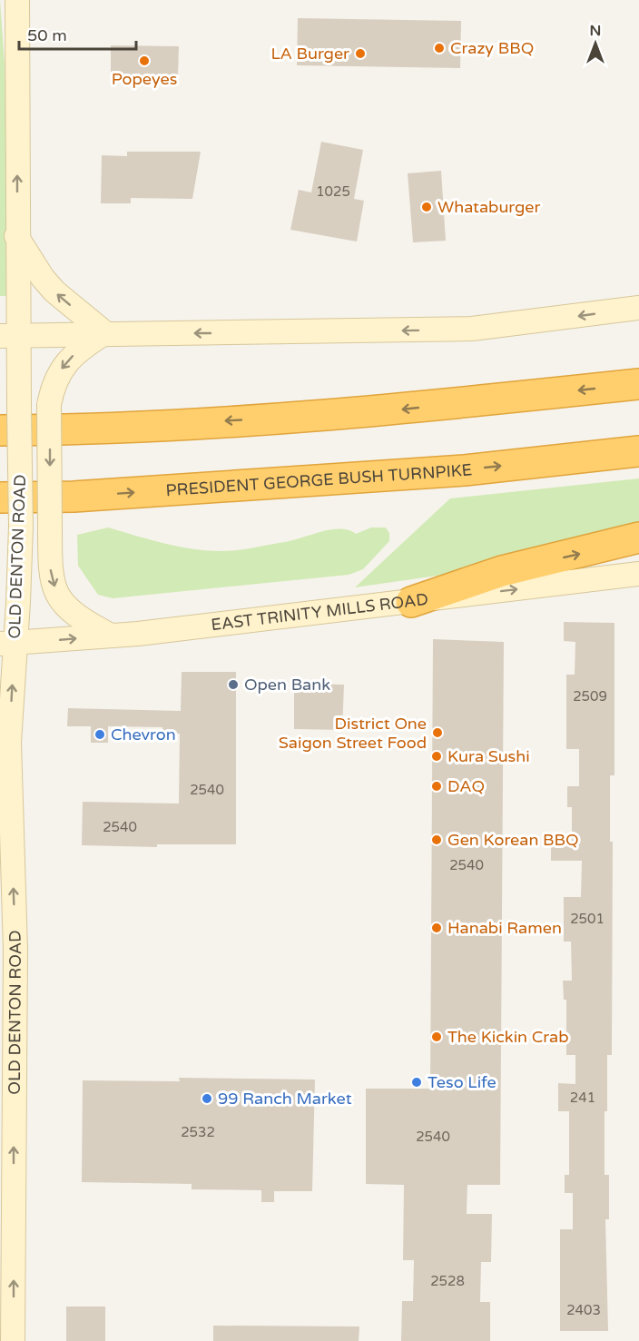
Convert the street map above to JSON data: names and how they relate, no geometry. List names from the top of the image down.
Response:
{
  "streets": {
    "highway": ["PRESIDENT GEORGE BUSH TURNPIKE"],
    "main road": ["OLD DENTON ROAD", "EAST TRINITY MILLS ROAD"]
  },
  "crossings": [
    ["OLD DENTON ROAD", "EAST TRINITY MILLS ROAD"]
  ],
  "one_way": ["OLD DENTON ROAD", "EAST TRINITY MILLS ROAD"],
  "places": [
    "Crazy BBQ",
    "LA Burger",
    "Popeyes",
    "Whataburger",
    "Open Bank",
    "District One Saigon Street Food",
    "Chevron",
    "Kura Sushi",
    "DAQ",
    "Gen Korean BBQ",
    "Hanabi Ramen",
    "The Kickin Crab",
    "Teso Life",
    "99 Ranch Market"
  ],
  "house_numbers": [
    "1025",
    "2509",
    "2540",
    "2540",
    "2540",
    "2501",
    "241",
    "2532",
    "2540",
    "2528",
    "2403"
  ],
  "scale_bar": "50 m",
  "north": "top"
}
